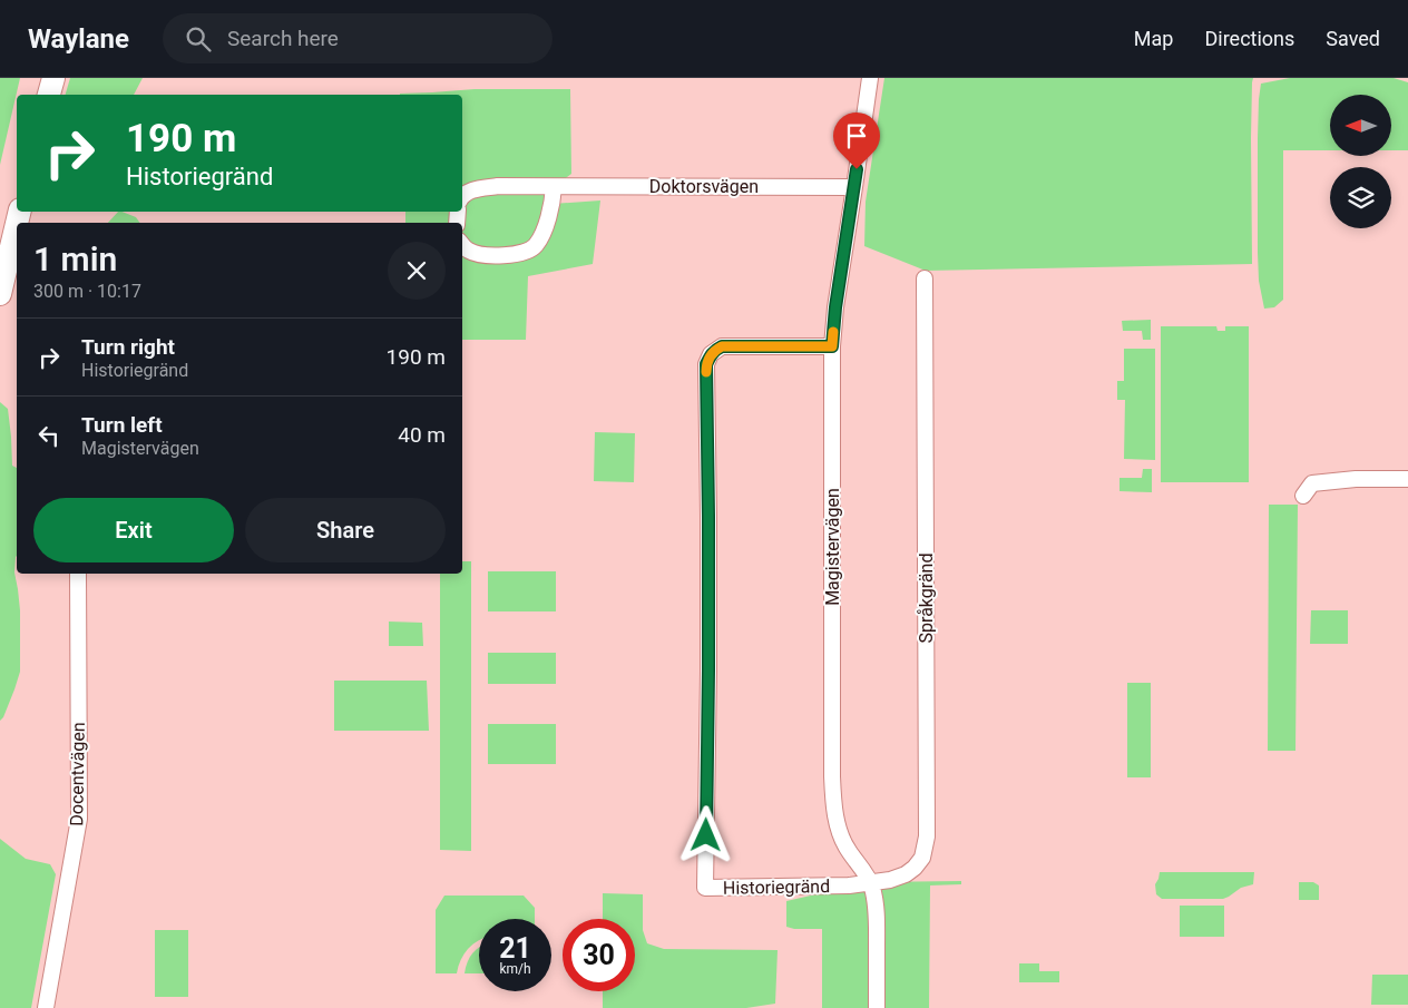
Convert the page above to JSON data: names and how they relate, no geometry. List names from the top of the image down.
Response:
{
  "streets": {
    "street": [
      "Doktorsvägen",
      "Magistervägen",
      "Språkgränd",
      "Docentvägen",
      "Historiegränd"
    ]
  },
  "crossings": [
    ["Doktorsvägen", "Magistervägen"],
    ["Magistervägen", "Språkgränd"],
    ["Magistervägen", "Historiegränd"],
    ["Språkgränd", "Historiegränd"]
  ],
  "north": "left",
  "page": {
    "header": "Waylane",
    "search": "Search here",
    "nav": ["Map", "Directions", "Saved"],
    "turn": ["190 m", "Historiegränd"],
    "heading": ["1 min", "300 m · 10:17"],
    "list": [
      {
        "name": "Turn right",
        "note": "Historiegränd",
        "value": "190 m"
      },
      {
        "name": "Turn left",
        "note": "Magistervägen",
        "value": "40 m"
      }
    ],
    "buttons": ["Exit", "Share"],
    "speed": "21 km/h",
    "limit": "30"
  }
}
